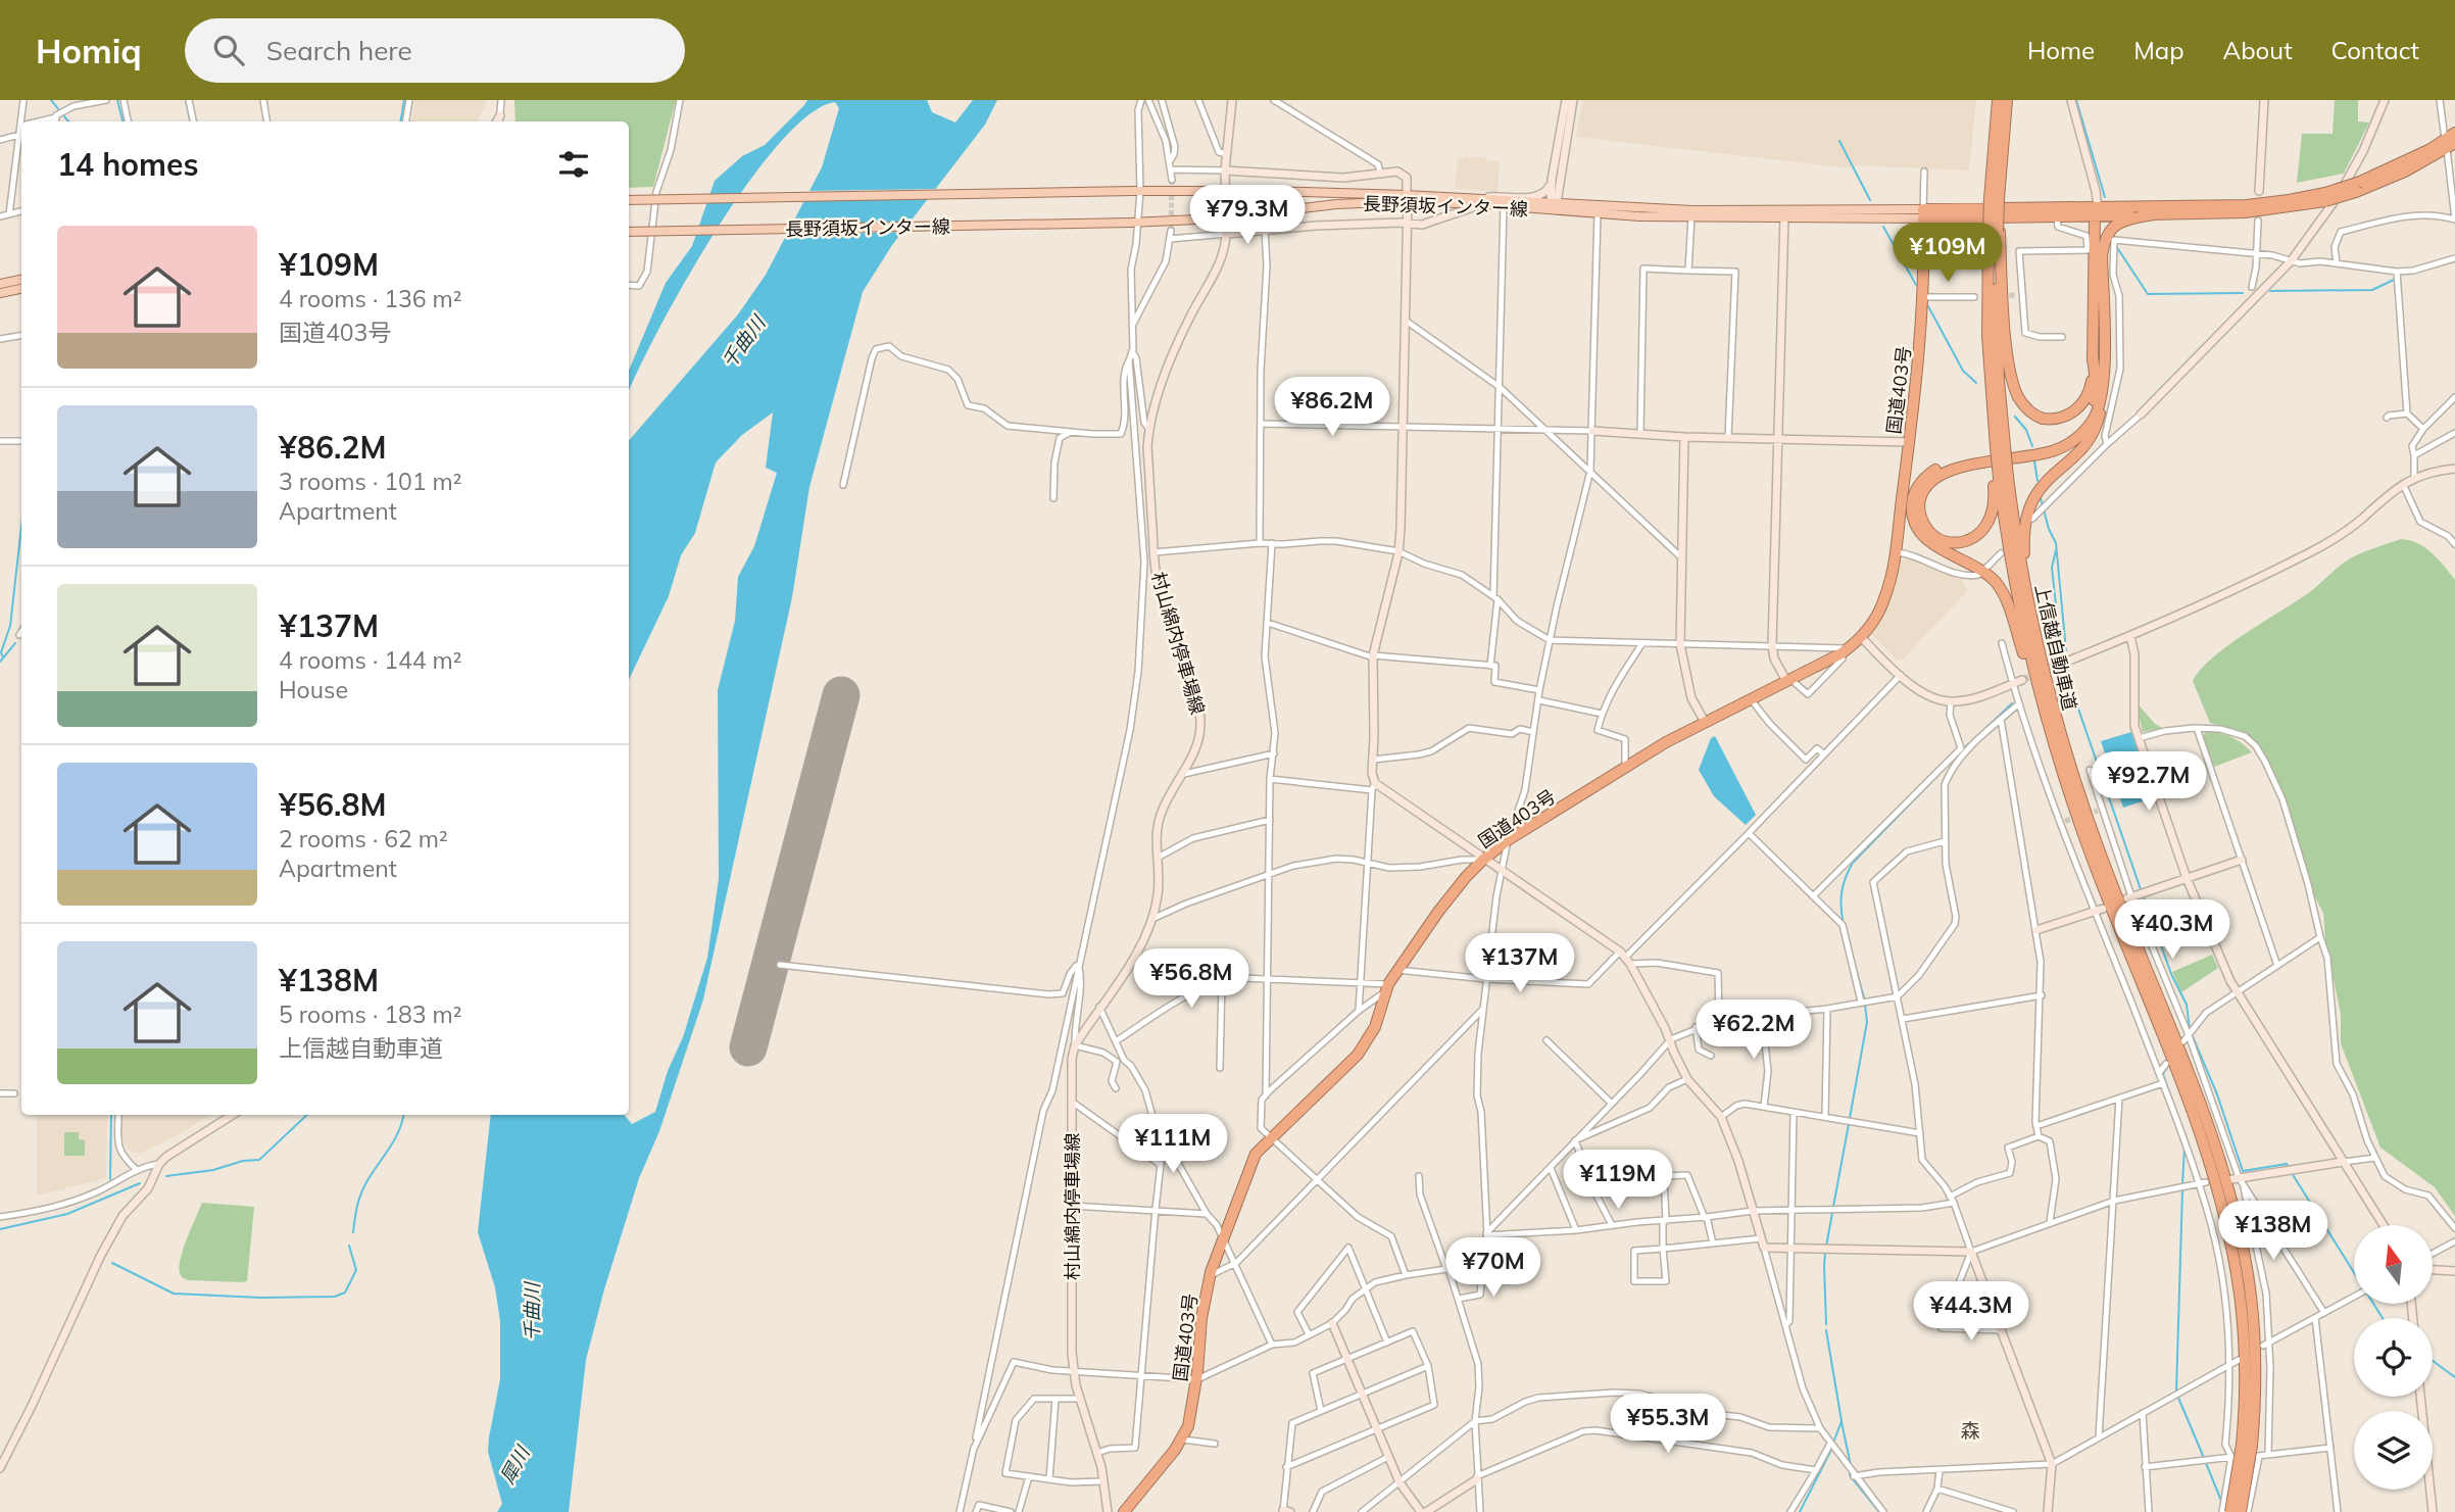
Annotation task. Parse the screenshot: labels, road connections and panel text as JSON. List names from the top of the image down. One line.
{"streets":{"highway":["国道403号","上信越自動車道"],"main road":["長野須坂インター線"],"street":["村山綿内停車場線"]},"crossings":[["長野須坂インター線","国道403号"]],"districts":["森"],"water":["千曲川","犀川"],"north":"top","page":{"header":"Homiq","search":"Search here","nav":["Home","Map","About","Contact"],"heading":"14 homes","price":["¥79.3M","¥109M","¥86.2M","¥92.7M","¥40.3M","¥137M","¥56.8M","¥62.2M","¥111M","¥119M","¥138M","¥70M","¥44.3M","¥55.3M"],"list":[{"name":"¥109M","note":"4 rooms · 136 m² · 国道403号"},{"name":"¥86.2M","note":"3 rooms · 101 m² · Apartment"},{"name":"¥137M","note":"4 rooms · 144 m² · House"},{"name":"¥56.8M","note":"2 rooms · 62 m² · Apartment"},{"name":"¥138M","note":"5 rooms · 183 m² · 上信越自動車道"}]}}
